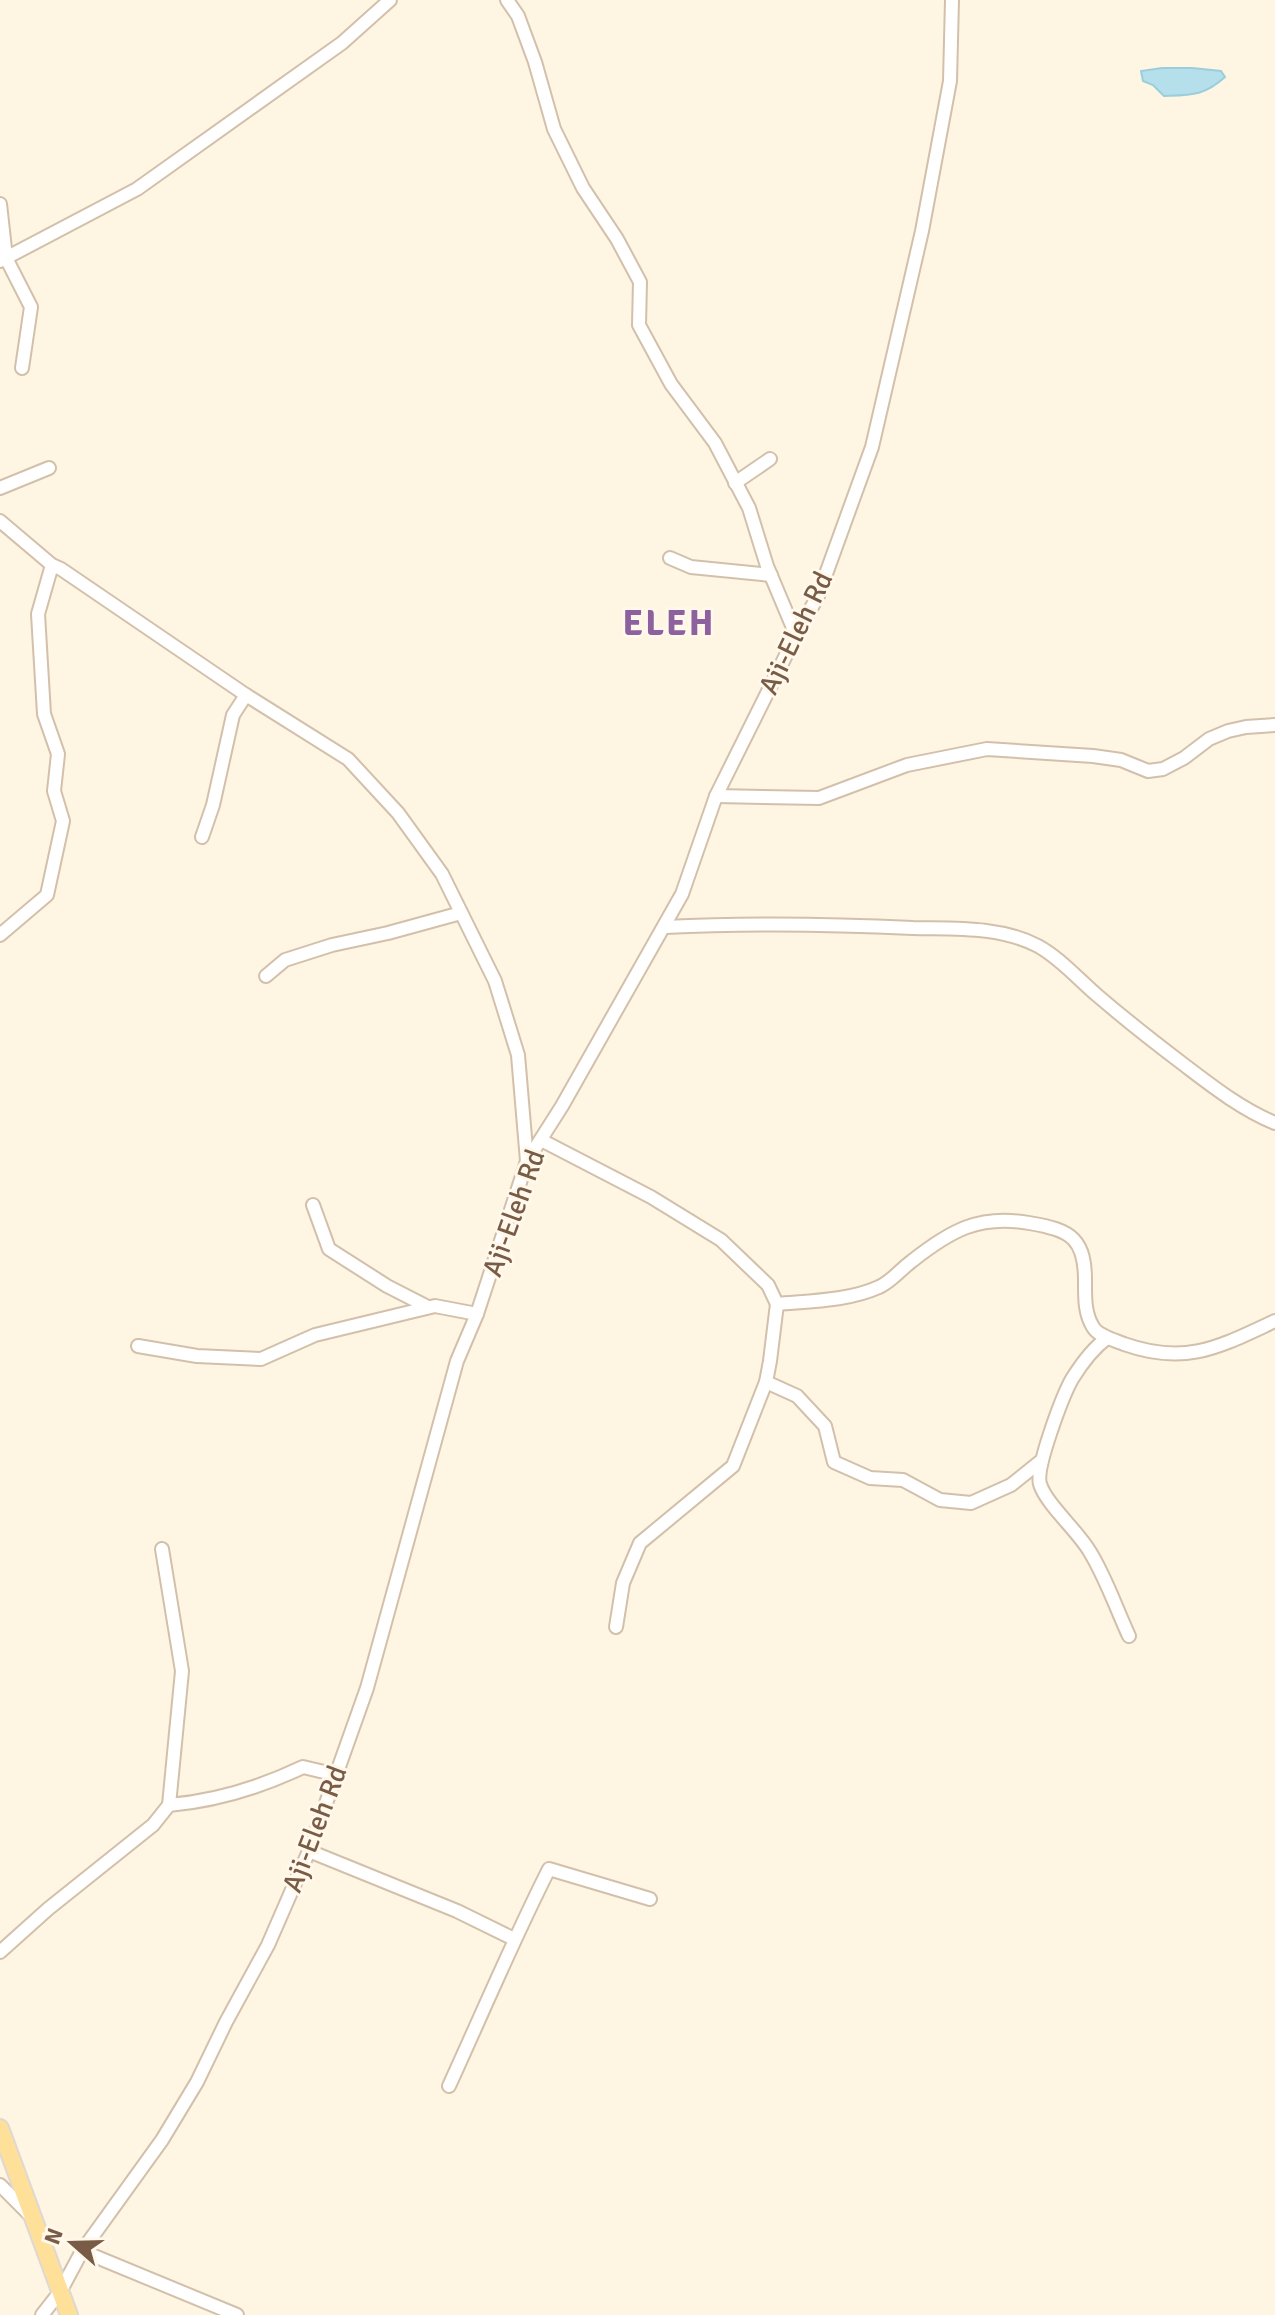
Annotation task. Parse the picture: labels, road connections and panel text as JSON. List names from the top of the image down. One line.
{"streets":{"street":["Aji-Eleh Rd"]},"districts":["ELEH"],"north":"left"}
